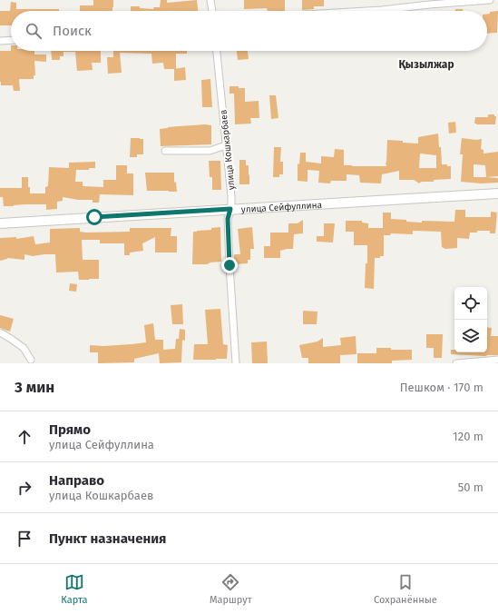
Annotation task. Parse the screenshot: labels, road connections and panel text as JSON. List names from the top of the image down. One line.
{"streets":{"street":["улица Кошкарбаев","улица Сейфуллина"]},"crossings":[["улица Кошкарбаев","улица Сейфуллина"]],"districts":["Қызылжар"],"page":{"search":"Поиск","heading":["3 мин","Пешком · 170 m"],"list":[["Прямо","улица Сейфуллина","120 m"],["Направо","улица Кошкарбаев","50 m"],"Пункт назначения"],"nav":["Карта","Маршрут","Сохранённые"]}}
